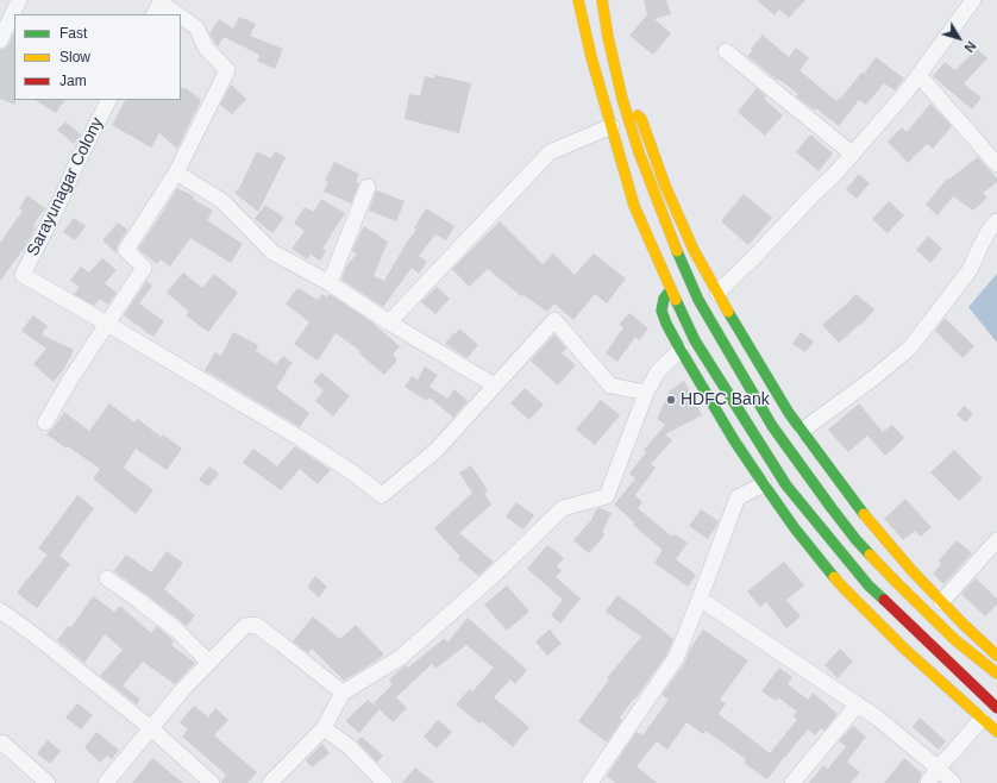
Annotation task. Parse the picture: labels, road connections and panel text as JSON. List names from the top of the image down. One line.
{"streets":{"street":["Sarayunagar Colony"]},"places":["HDFC Bank"],"legend":["Fast","Slow","Jam"],"north":"bottom right"}
